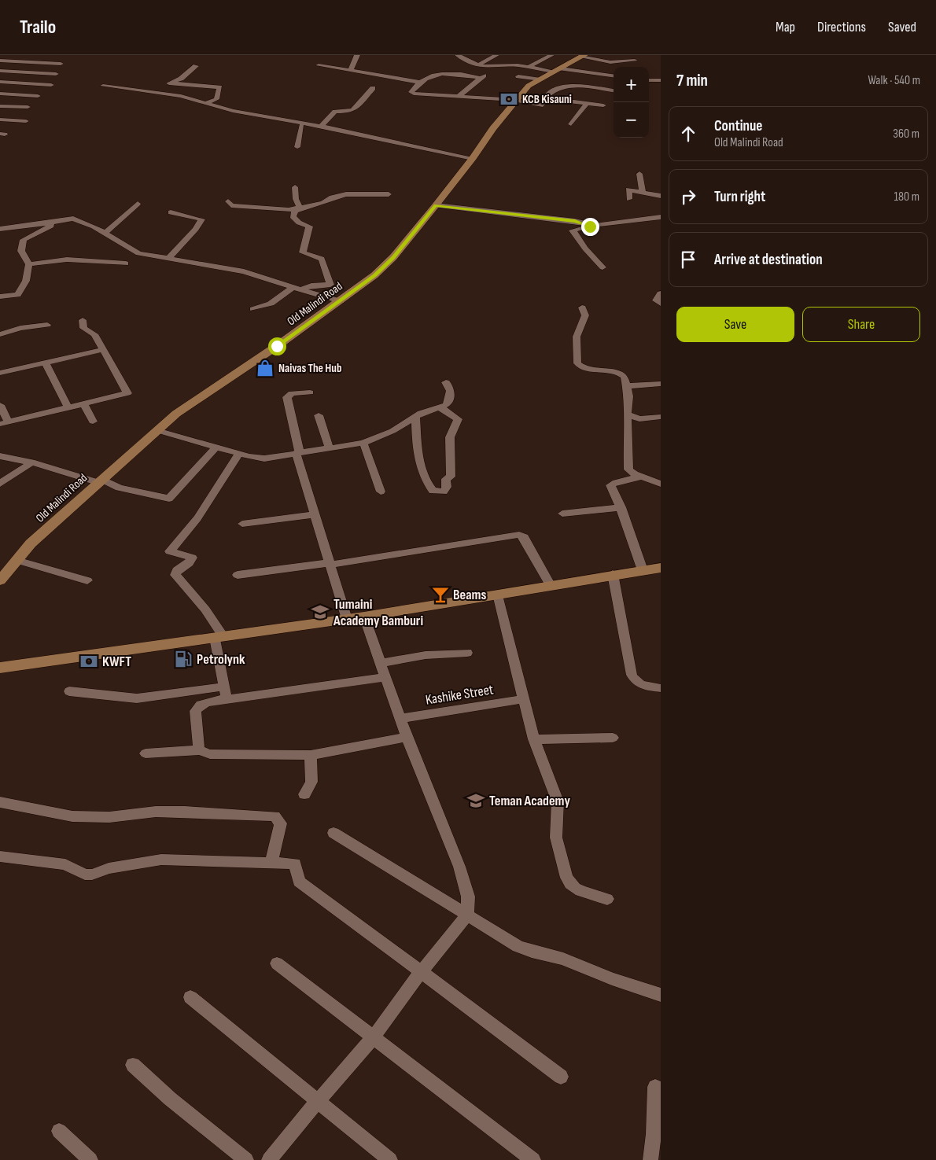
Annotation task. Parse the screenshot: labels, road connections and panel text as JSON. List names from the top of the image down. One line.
{"streets":{"main road":["Old Malindi Road"],"street":["Kashike Street"]},"places":{"bank":["KCB Kisauni","KWFT"],"shop":["Naivas The Hub"],"bar":["Beams"],"school or university":["Tumaini Academy Bamburi","Teman Academy"],"fuel station":["Petrolynk"]},"page":{"header":"Trailo","nav":["Map","Directions","Saved"],"heading":["7 min","Walk · 540 m"],"map_buttons":["+","−"],"list":[["Continue","Old Malindi Road","360 m"],["Turn right","180 m"],"Arrive at destination"],"buttons":["Save","Share"]}}
